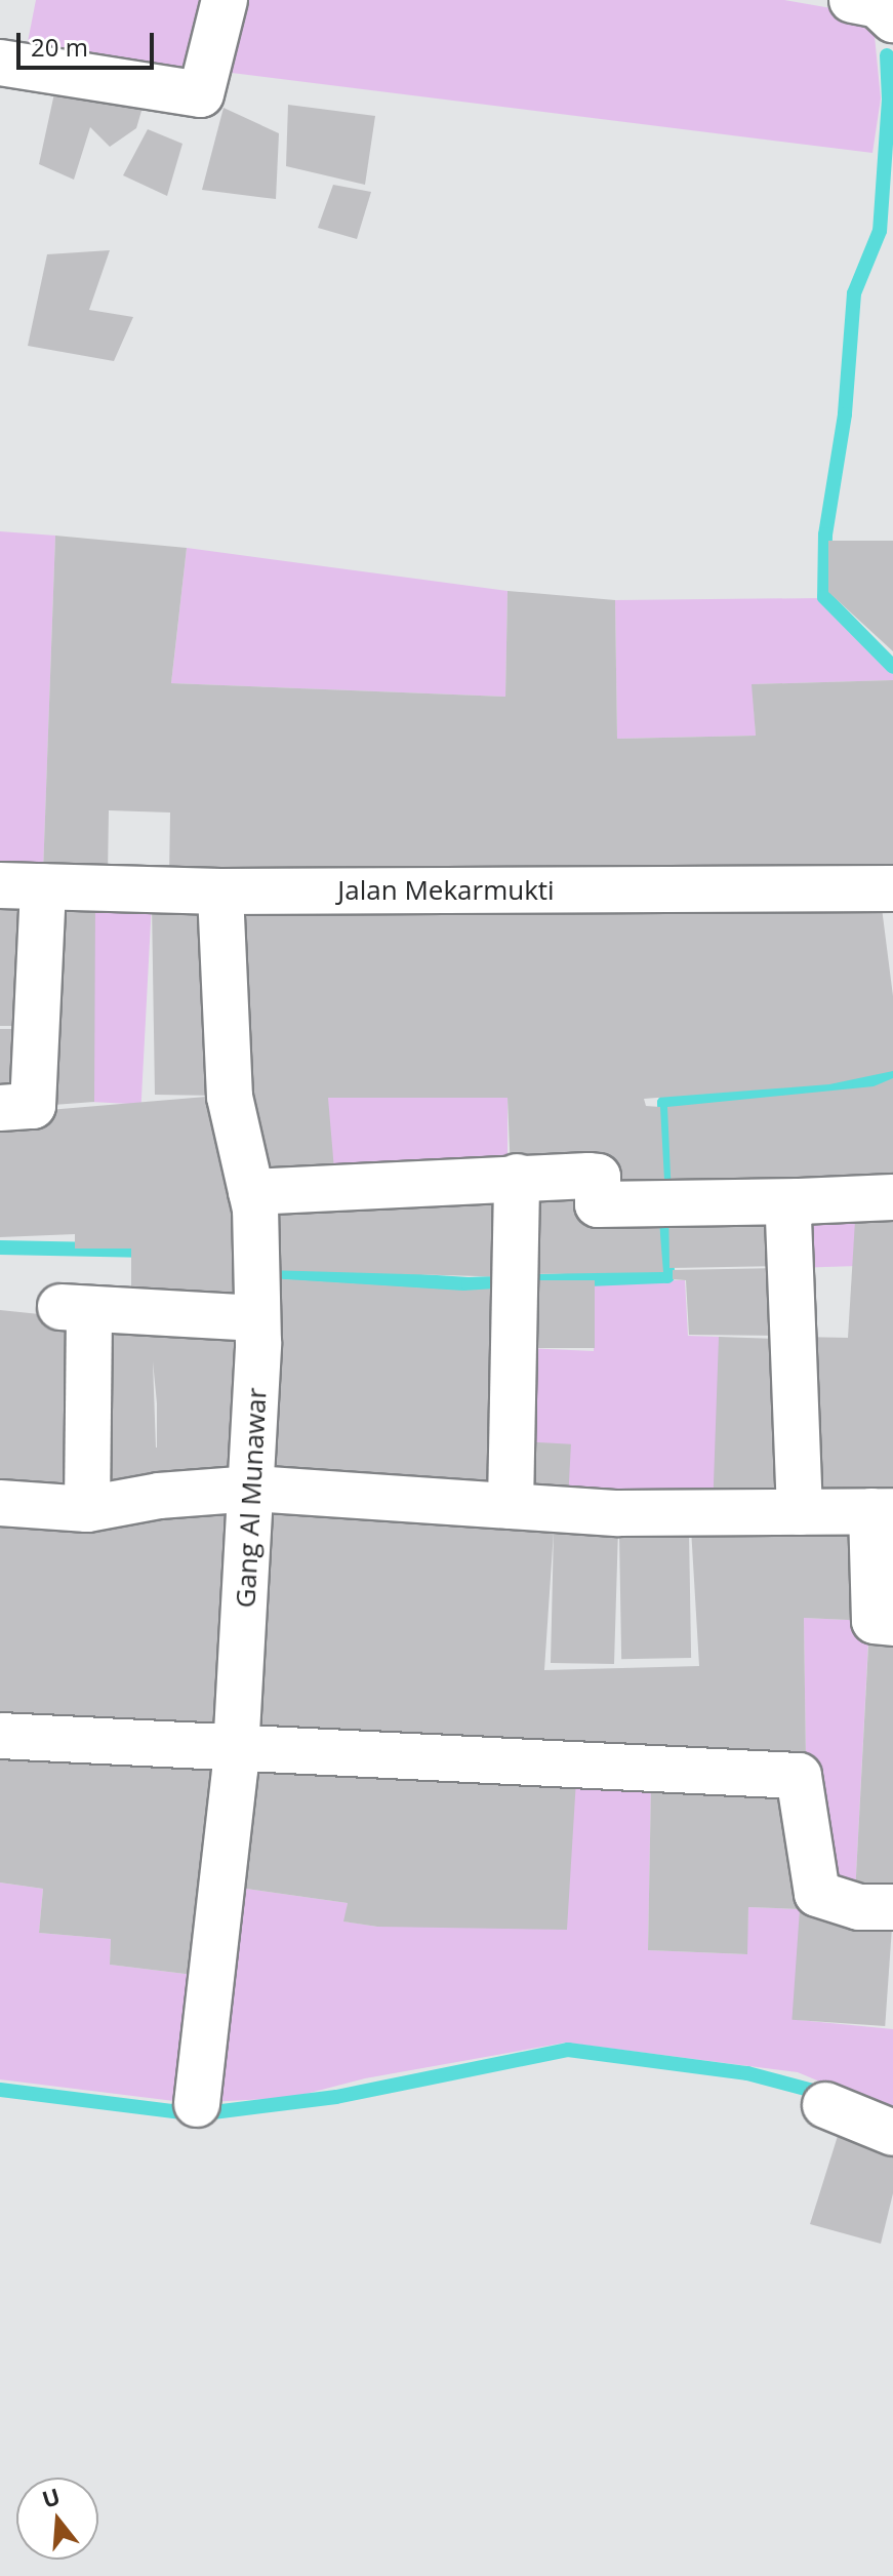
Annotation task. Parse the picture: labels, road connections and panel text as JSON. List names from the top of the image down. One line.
{"streets":{"street":["Jalan Mekarmukti","Gang Al Munawar"]},"crossings":[["Jalan Mekarmukti","Gang Al Munawar"]],"scale_bar":"20 m","north":"top"}
